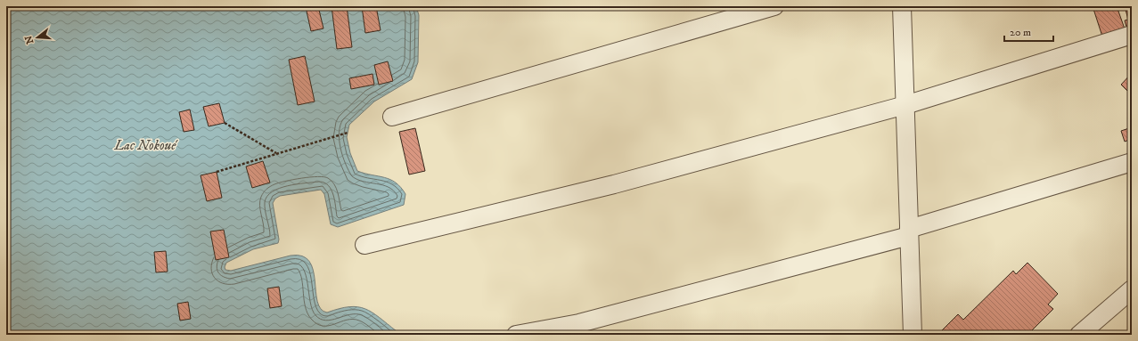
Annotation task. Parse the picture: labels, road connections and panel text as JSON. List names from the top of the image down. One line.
{"water":["Lac Nokoué"],"scale_bar":"20 m","north":"left"}
